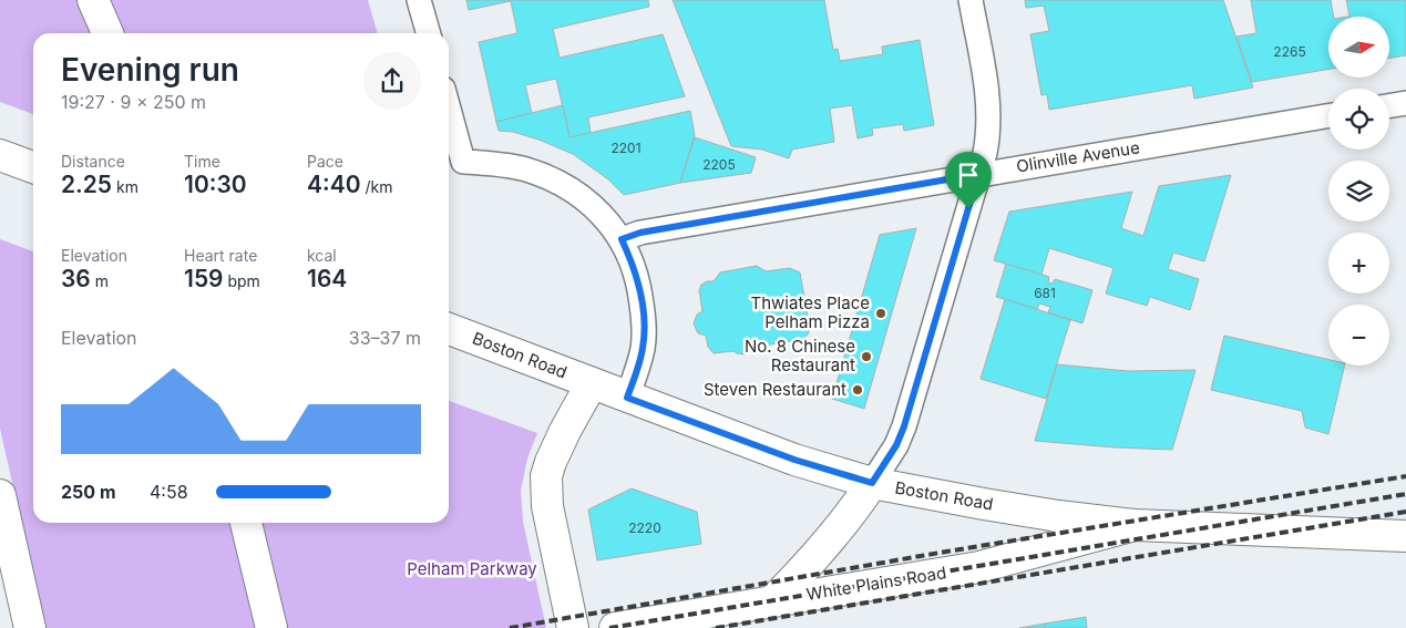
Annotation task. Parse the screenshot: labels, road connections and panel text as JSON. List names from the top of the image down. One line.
{"streets":{"main road":["Boston Road","White Plains Road"],"street":["Olinville Avenue"]},"crossings":[["Boston Road","White Plains Road"]],"parks":["Pelham Parkway"],"places":["Thwiates Place Pelham Pizza","No. 8 Chinese Restaurant","Steven Restaurant"],"house_numbers":["2265","2201","2205","681","2220"],"north":"right","page":{"map_buttons":["+","−"],"heading":["Evening run","19:27 · 9 × 250 m"],"stats":[["Distance","2.25 km"],["Time","10:30"],["Pace","4:40 /km"],["Elevation","36 m"],["Heart rate","159 bpm"],["kcal","164"]],"chart":["Elevation","33–37 m"],"list":[{"name":"250 m","note":"4:58"}]}}
